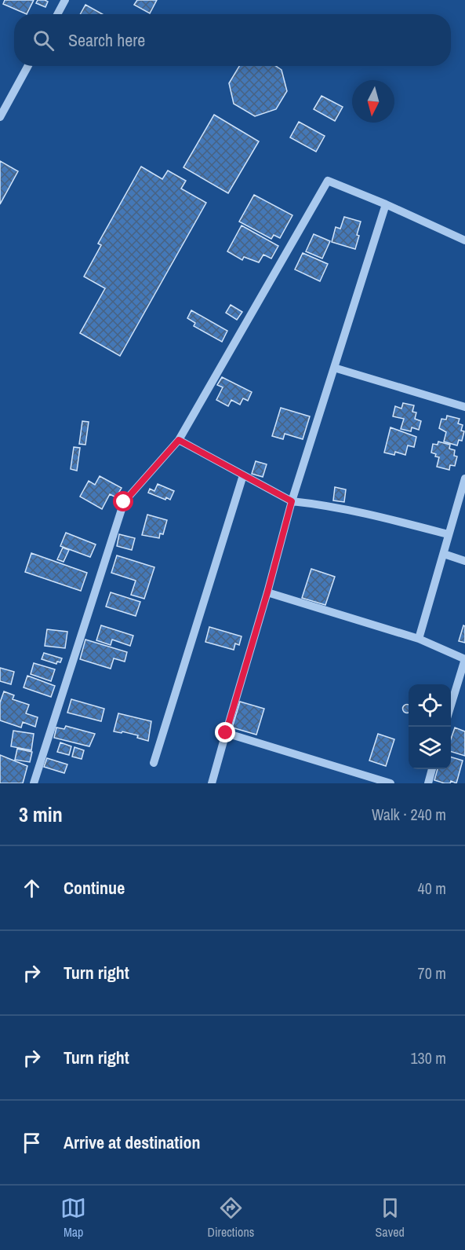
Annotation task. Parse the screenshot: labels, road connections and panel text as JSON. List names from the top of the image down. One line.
{"north":"bottom","page":{"search":"Search here","heading":["3 min","Walk · 240 m"],"list":[["Continue","40 m"],["Turn right","70 m"],["Turn right","130 m"],"Arrive at destination"],"nav":["Map","Directions","Saved"]}}
